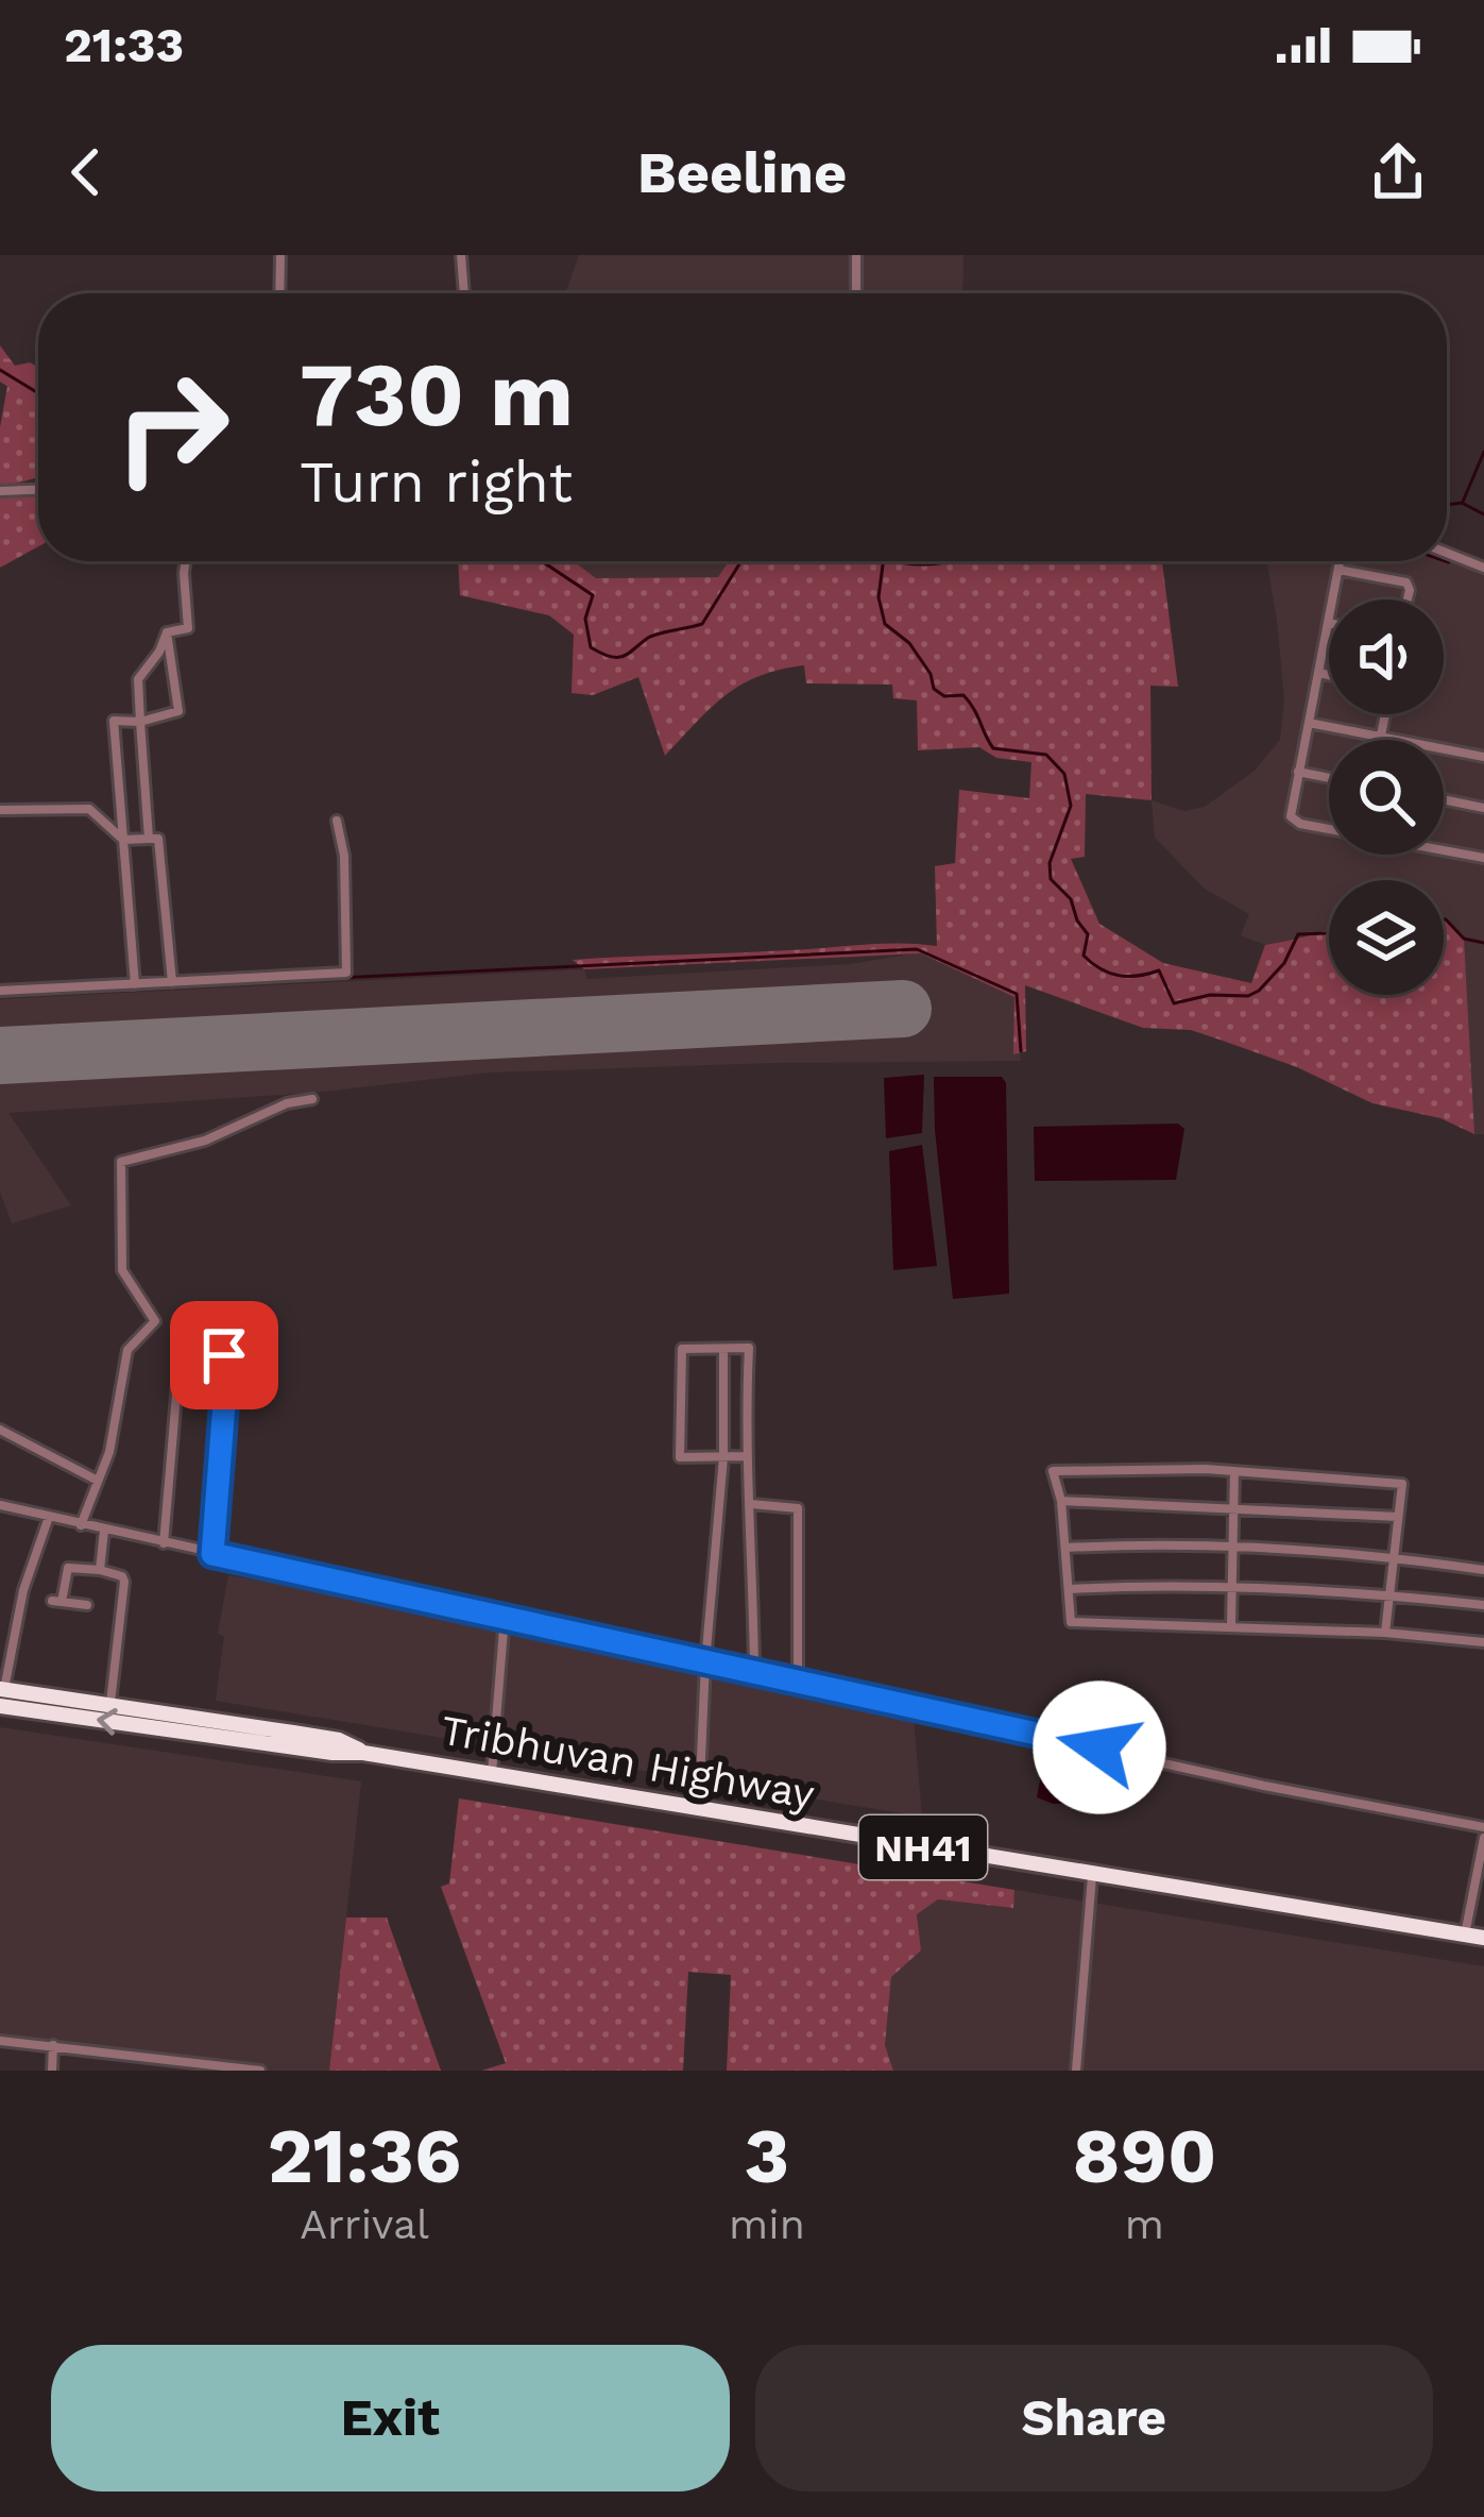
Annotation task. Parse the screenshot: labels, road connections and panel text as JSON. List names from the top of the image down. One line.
{"streets":{"highway":["Tribhuvan Highway","NH41"]},"crossings":[["Tribhuvan Highway","NH41"]],"page":{"status":"21:33","header":"Beeline","turn":["730 m","Turn right"],"eta":["21:36","Arrival","3","min","890","m"],"buttons":["Exit","Share"]}}
